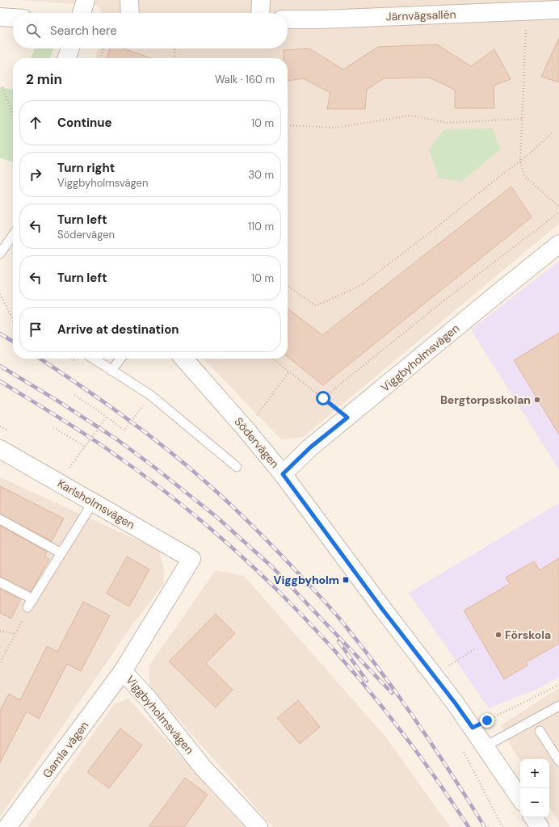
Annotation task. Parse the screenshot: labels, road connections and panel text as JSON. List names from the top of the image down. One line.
{"streets":{"street":["Järnvägsallén","Viggbyholmsvägen","Södervägen","Karlsholmsvägen","Gamla vägen"]},"crossings":[["Viggbyholmsvägen","Södervägen"],["Viggbyholmsvägen","Karlsholmsvägen"],["Viggbyholmsvägen","Gamla vägen"]],"places":{"other":["Bergtorpsskolan","Förskola"],"transit":["Viggbyholm"]},"page":{"search":"Search here","heading":["2 min","Walk · 160 m"],"list":[["Continue","10 m"],["Turn right","Viggbyholmsvägen","30 m"],["Turn left","Södervägen","110 m"],["Turn left","10 m"],"Arrive at destination"],"map_buttons":["+","−"]}}
